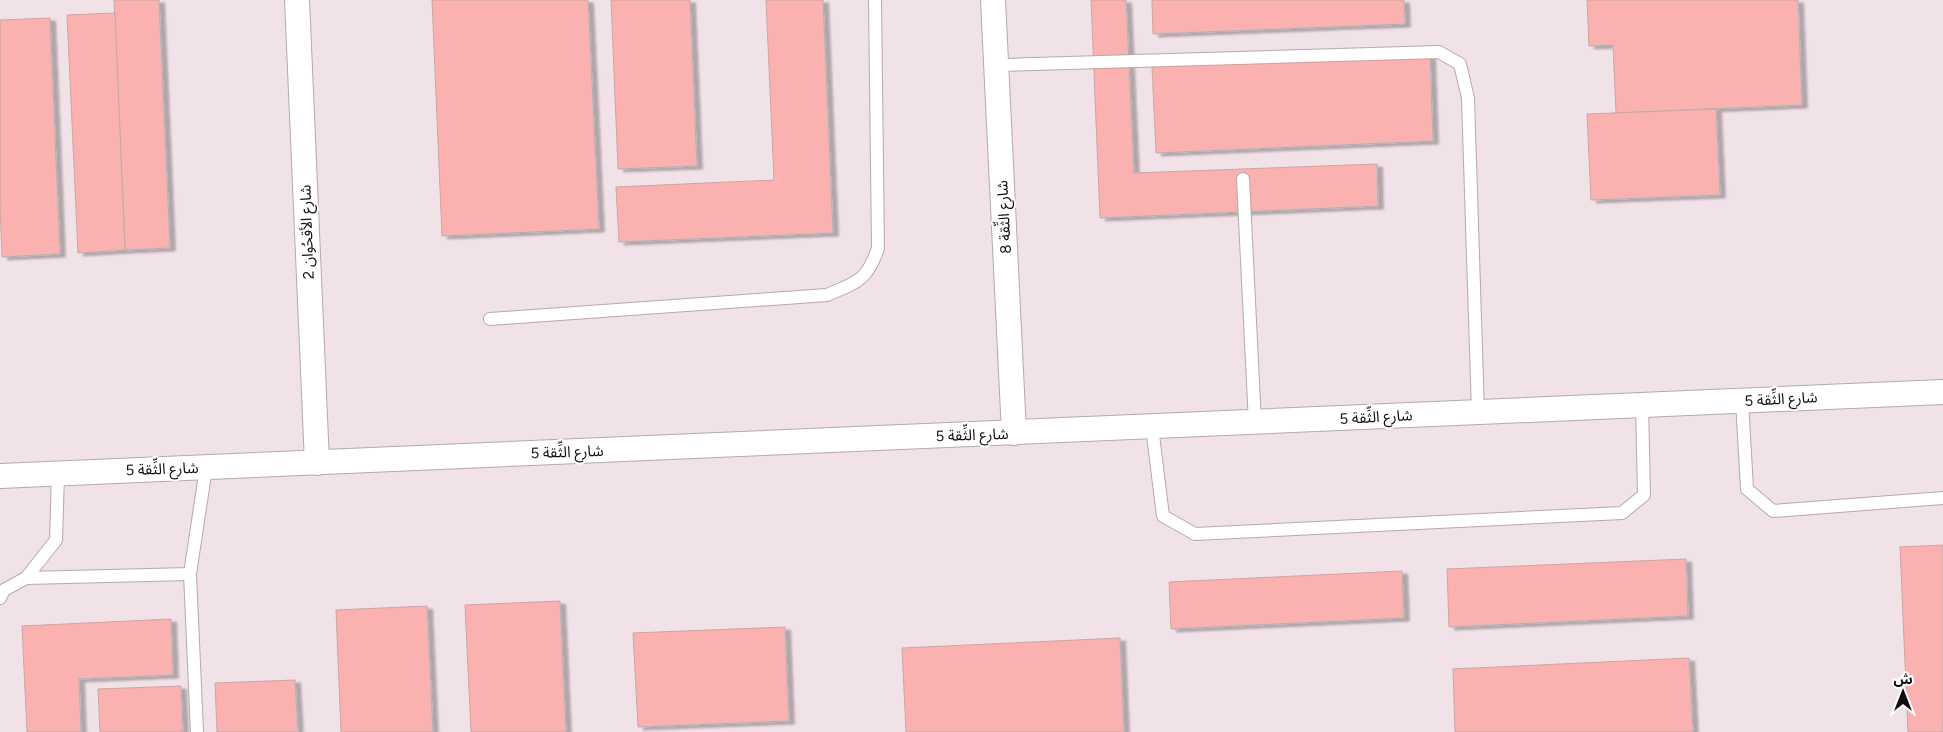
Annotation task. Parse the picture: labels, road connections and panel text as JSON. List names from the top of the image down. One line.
{"streets":{"street":["شارع الثِّقة 8","شارع الأقحُوان 2","شارع الثِّقة 5"]},"crossings":[["شارع الثِّقة 8","شارع الثِّقة 5"],["شارع الأقحُوان 2","شارع الثِّقة 5"]],"north":"top"}
